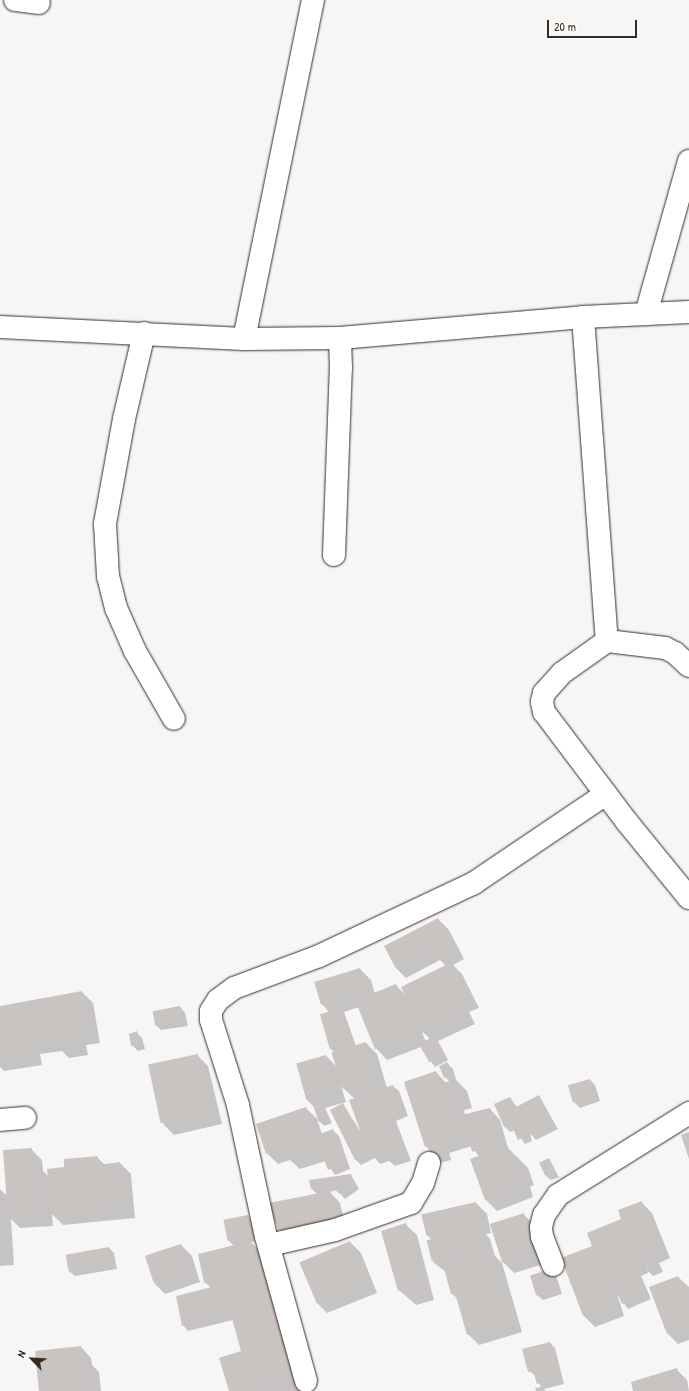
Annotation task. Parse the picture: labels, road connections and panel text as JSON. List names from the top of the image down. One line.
{"scale_bar":"20 m","north":"top left"}
